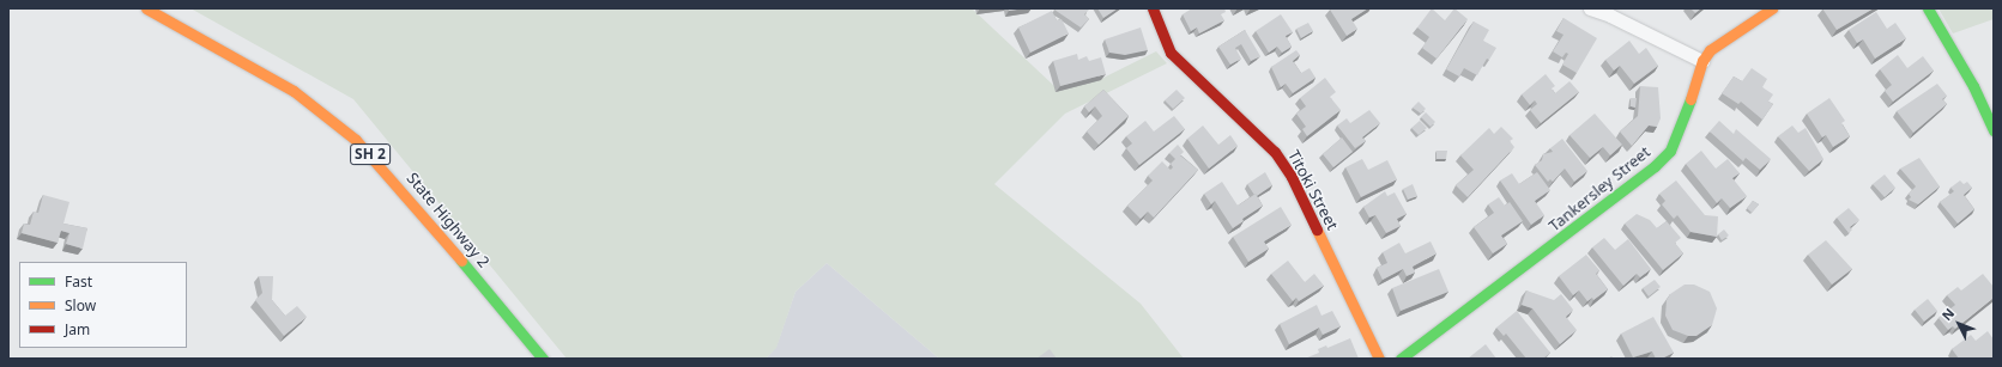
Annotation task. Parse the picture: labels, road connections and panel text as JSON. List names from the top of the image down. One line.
{"streets":{"main road":["SH 2","Tankersley Street","Titoki Street","State Highway 2"]},"legend":["Fast","Slow","Jam"],"north":"top left"}
